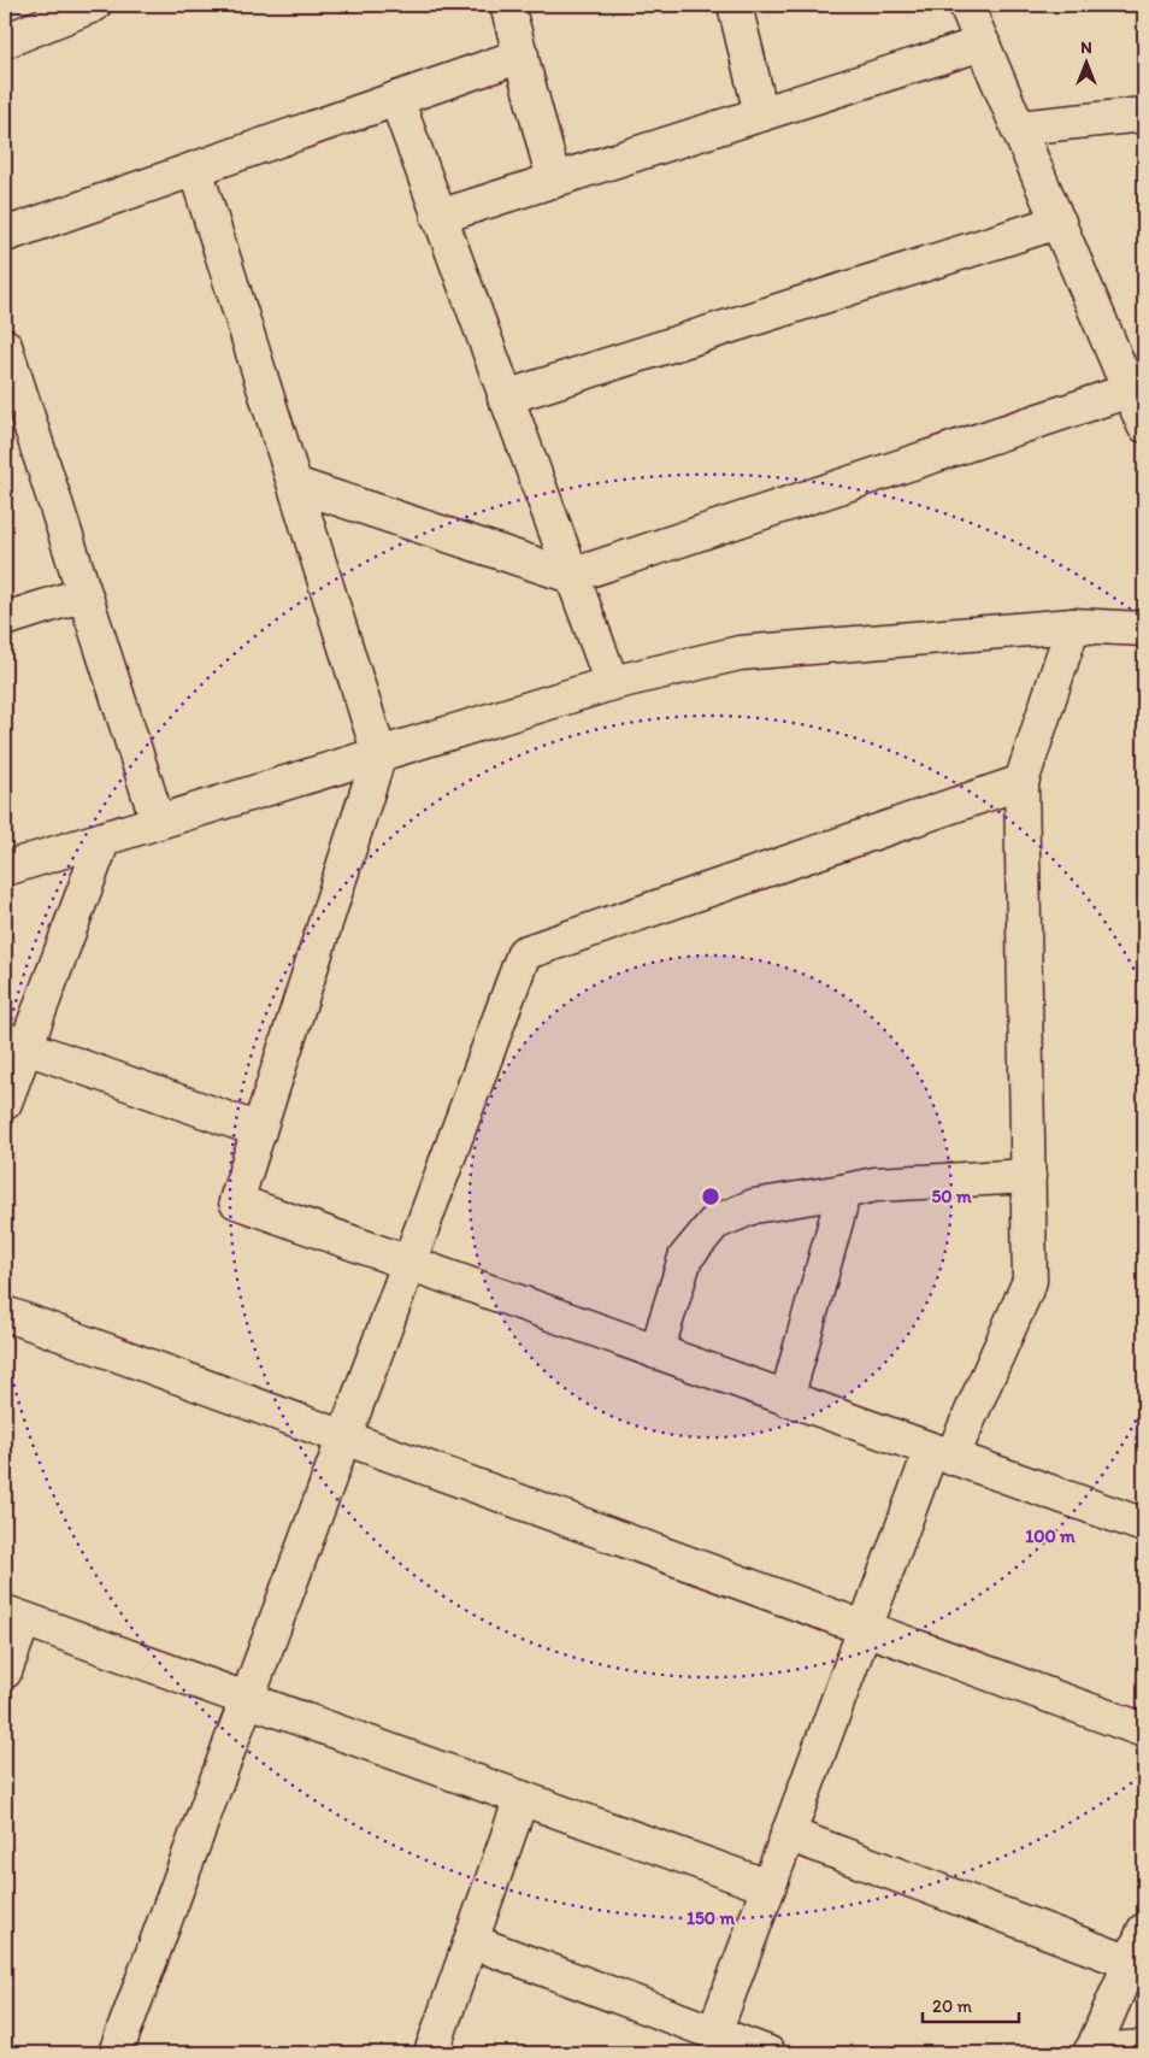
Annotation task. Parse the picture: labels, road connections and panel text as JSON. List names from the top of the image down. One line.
{"scale_bar":"20 m","north":"top","rings":["50 m","100 m","150 m"]}
